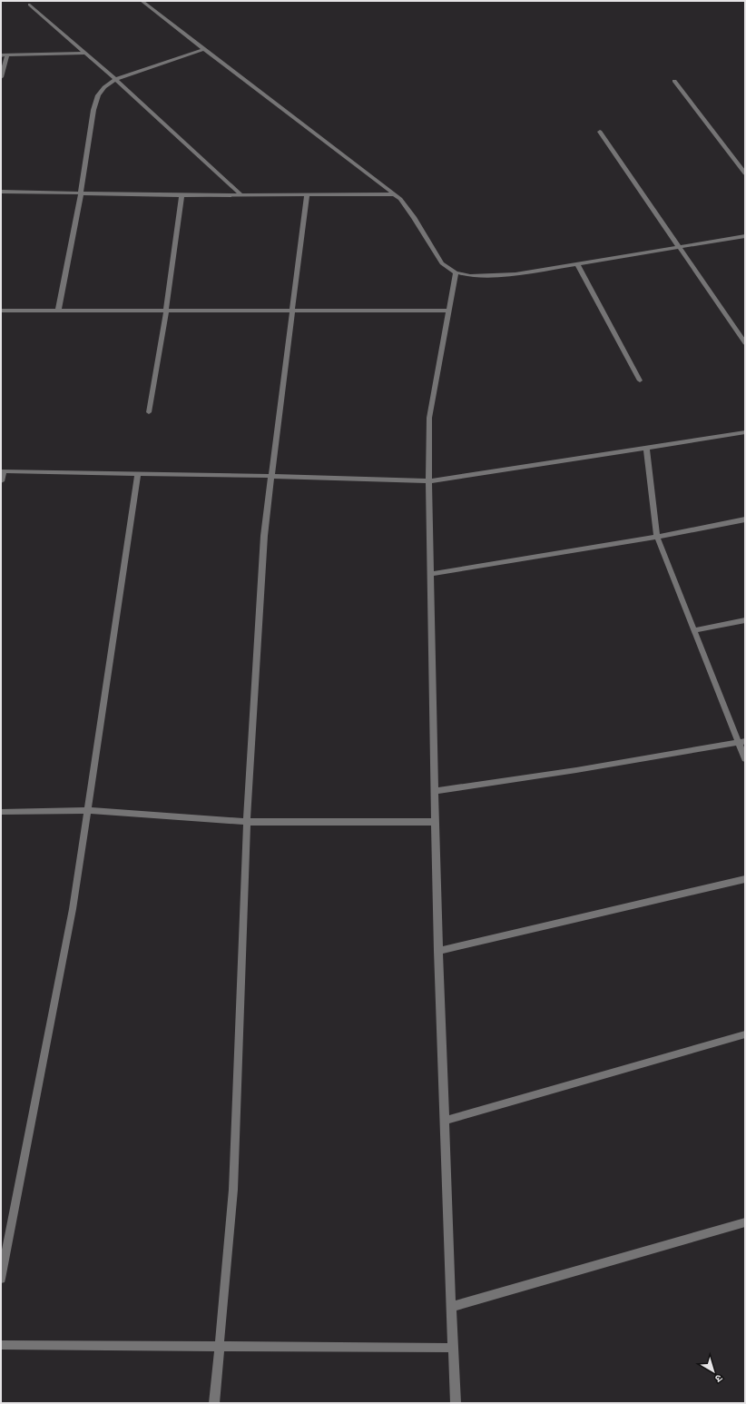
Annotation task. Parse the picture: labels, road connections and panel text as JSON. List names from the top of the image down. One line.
{"north":"bottom right"}
